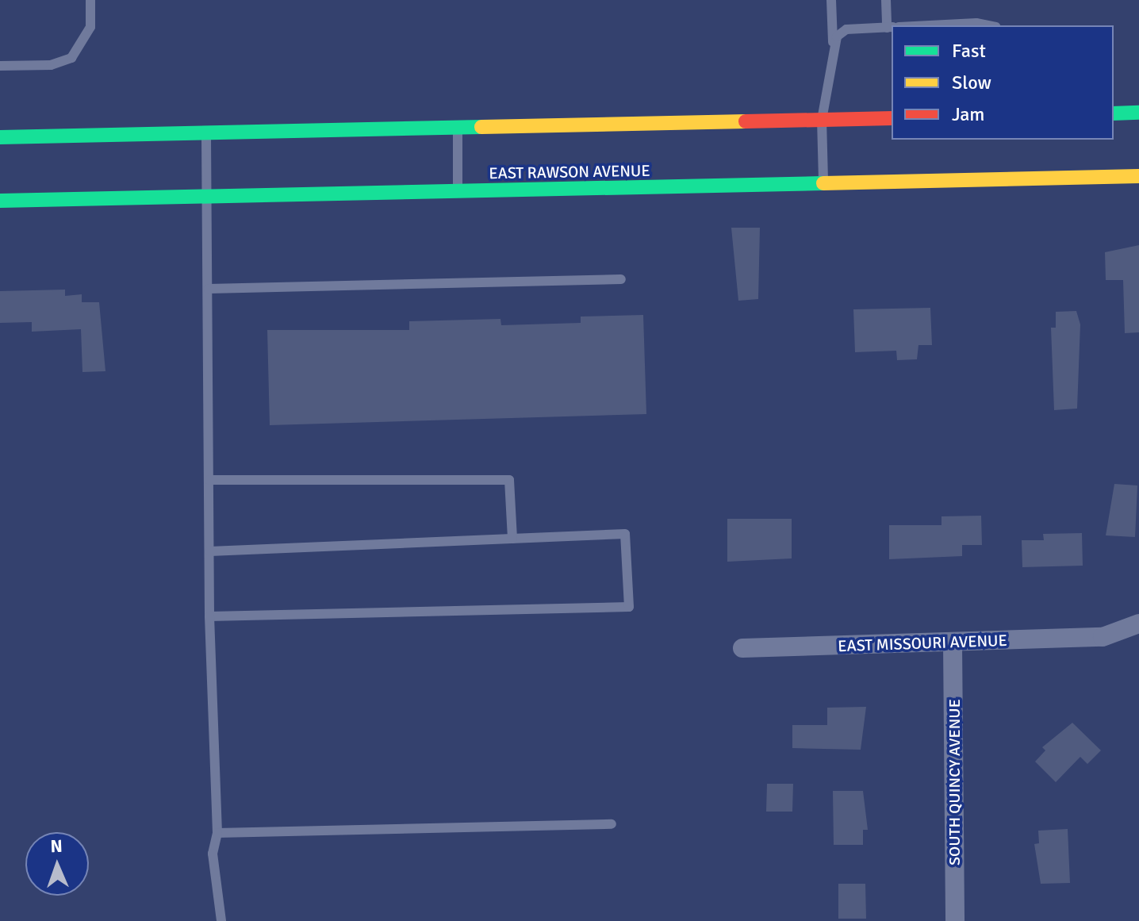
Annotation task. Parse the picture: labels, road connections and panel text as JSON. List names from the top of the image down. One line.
{"streets":{"main road":["EAST RAWSON AVENUE"],"street":["EAST MISSOURI AVENUE","SOUTH QUINCY AVENUE"]},"crossings":[["EAST MISSOURI AVENUE","SOUTH QUINCY AVENUE"]],"legend":["Fast","Slow","Jam"],"north":"top"}
